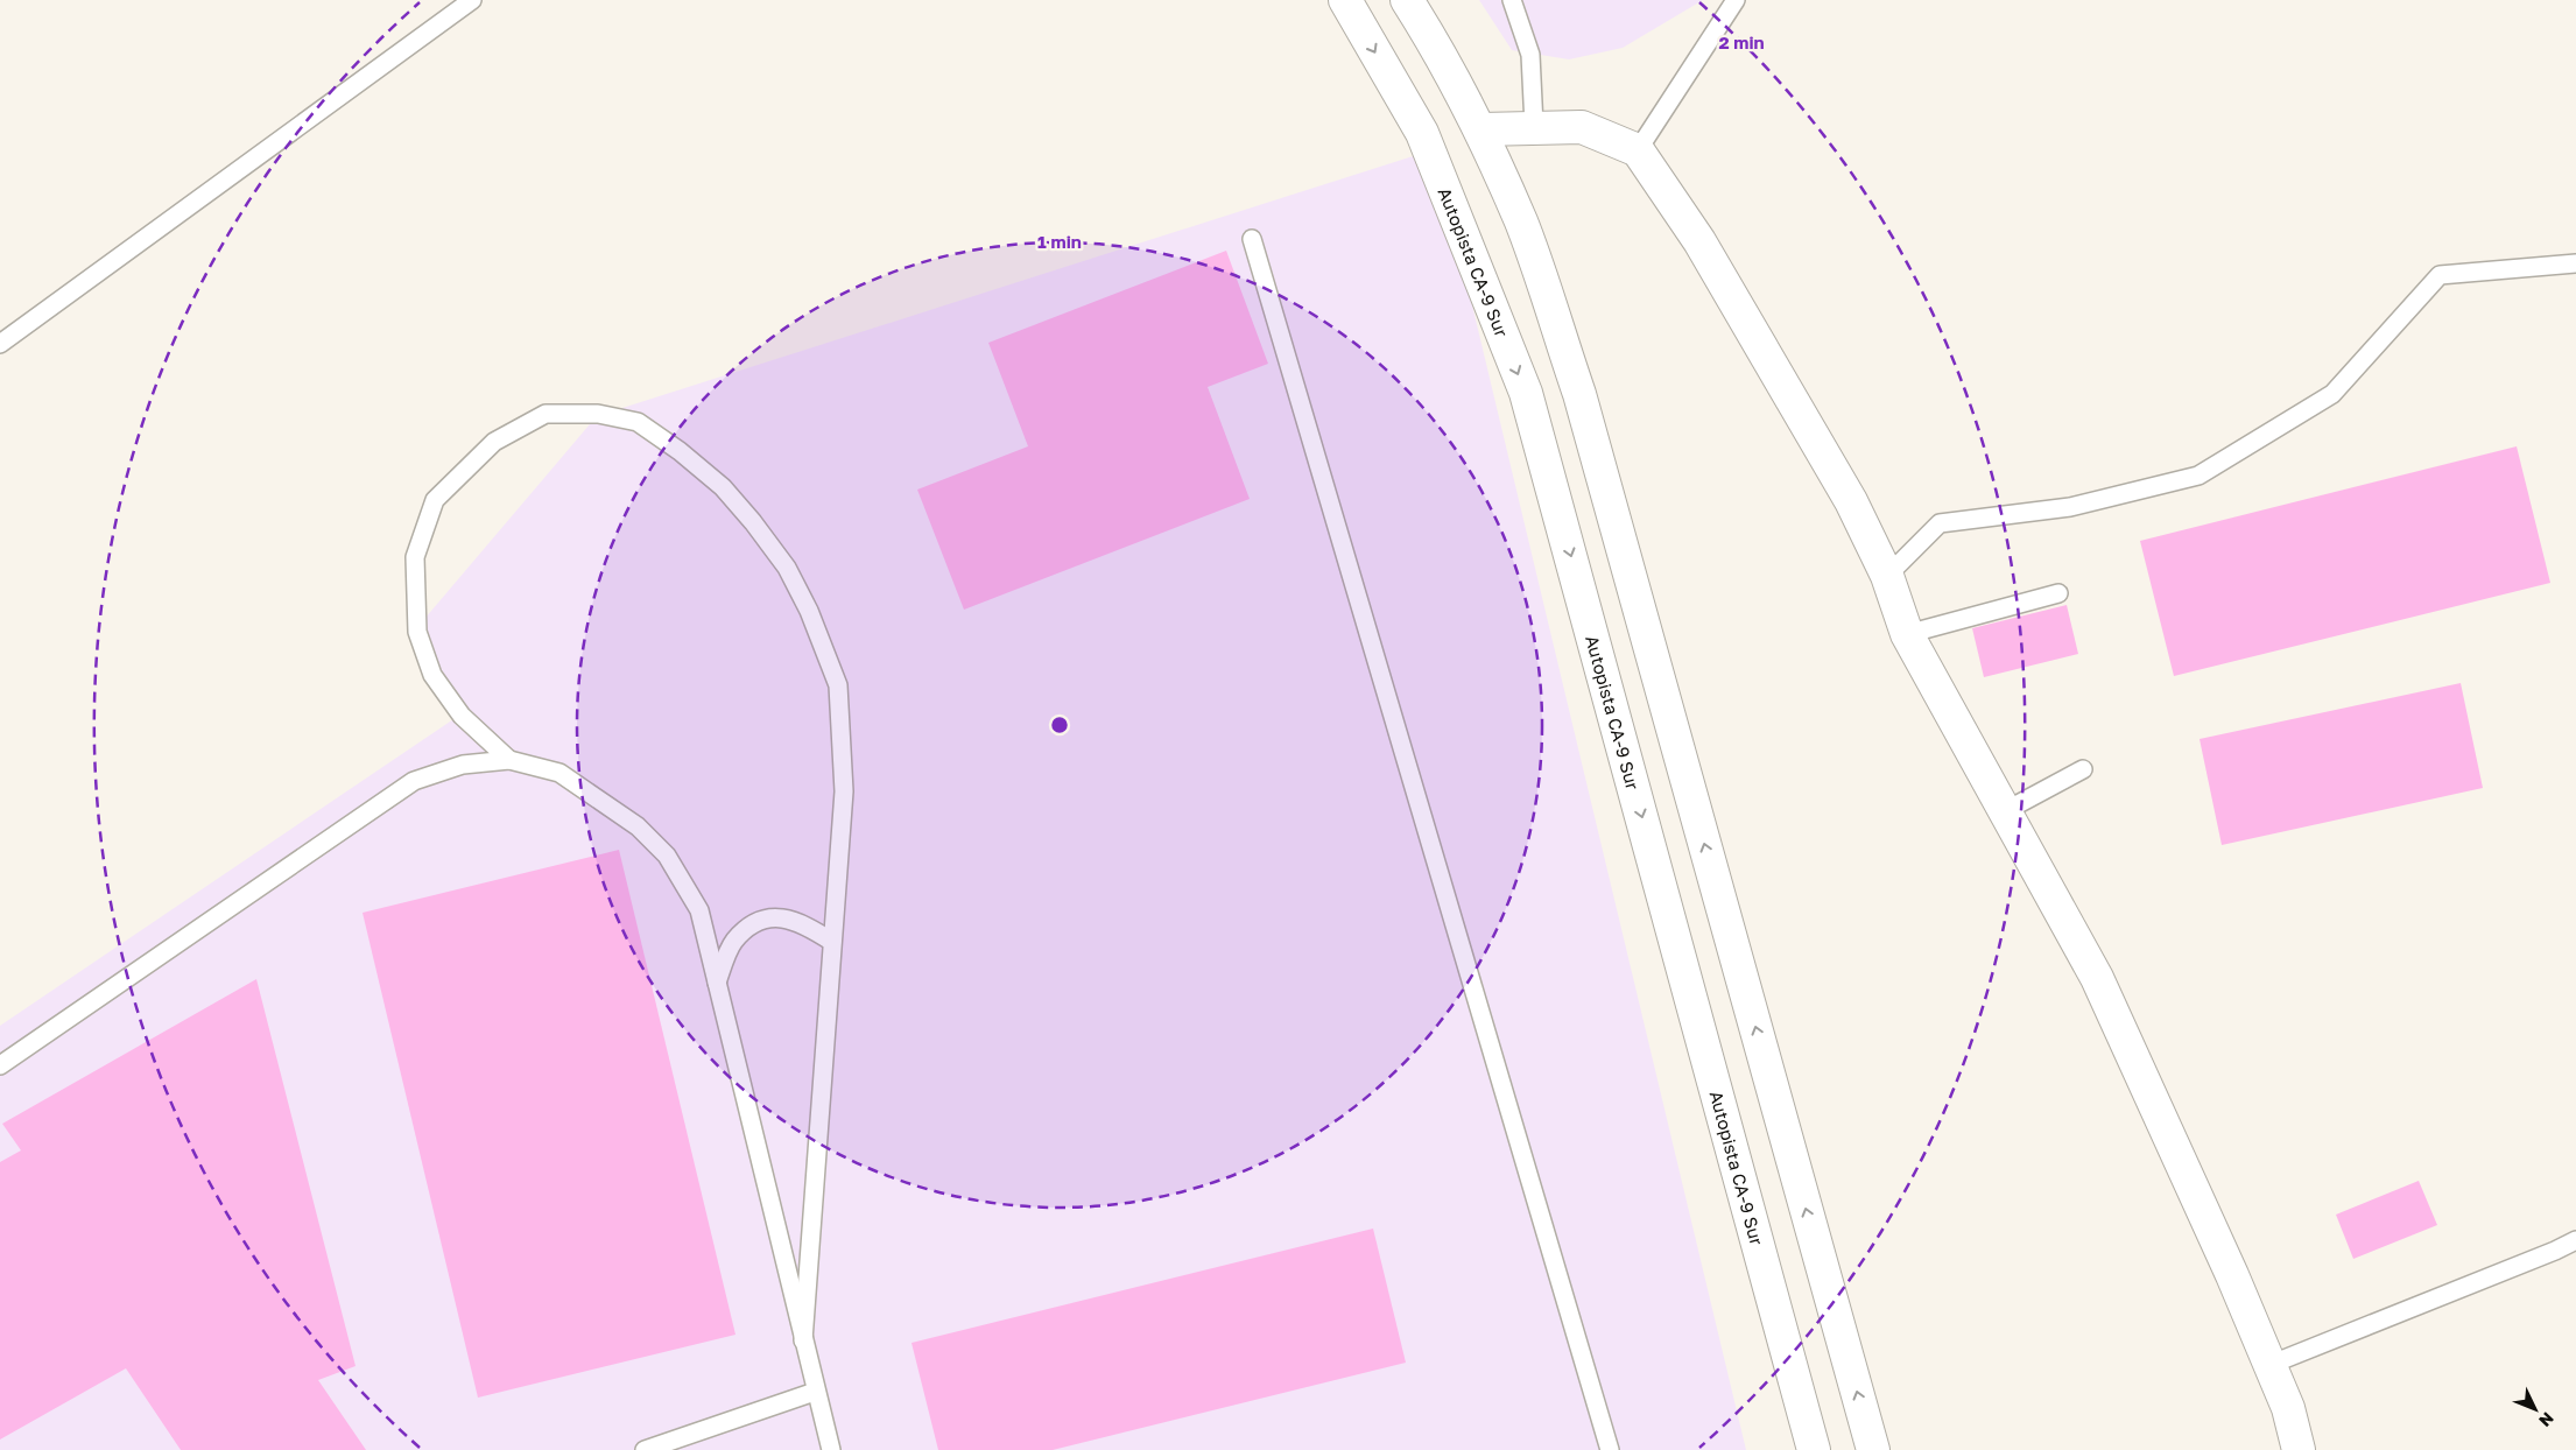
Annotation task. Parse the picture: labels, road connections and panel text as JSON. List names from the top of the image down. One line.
{"streets":{"main road":["Autopista CA-9 Sur"]},"north":"bottom right","rings":["2 min","1 min"]}
